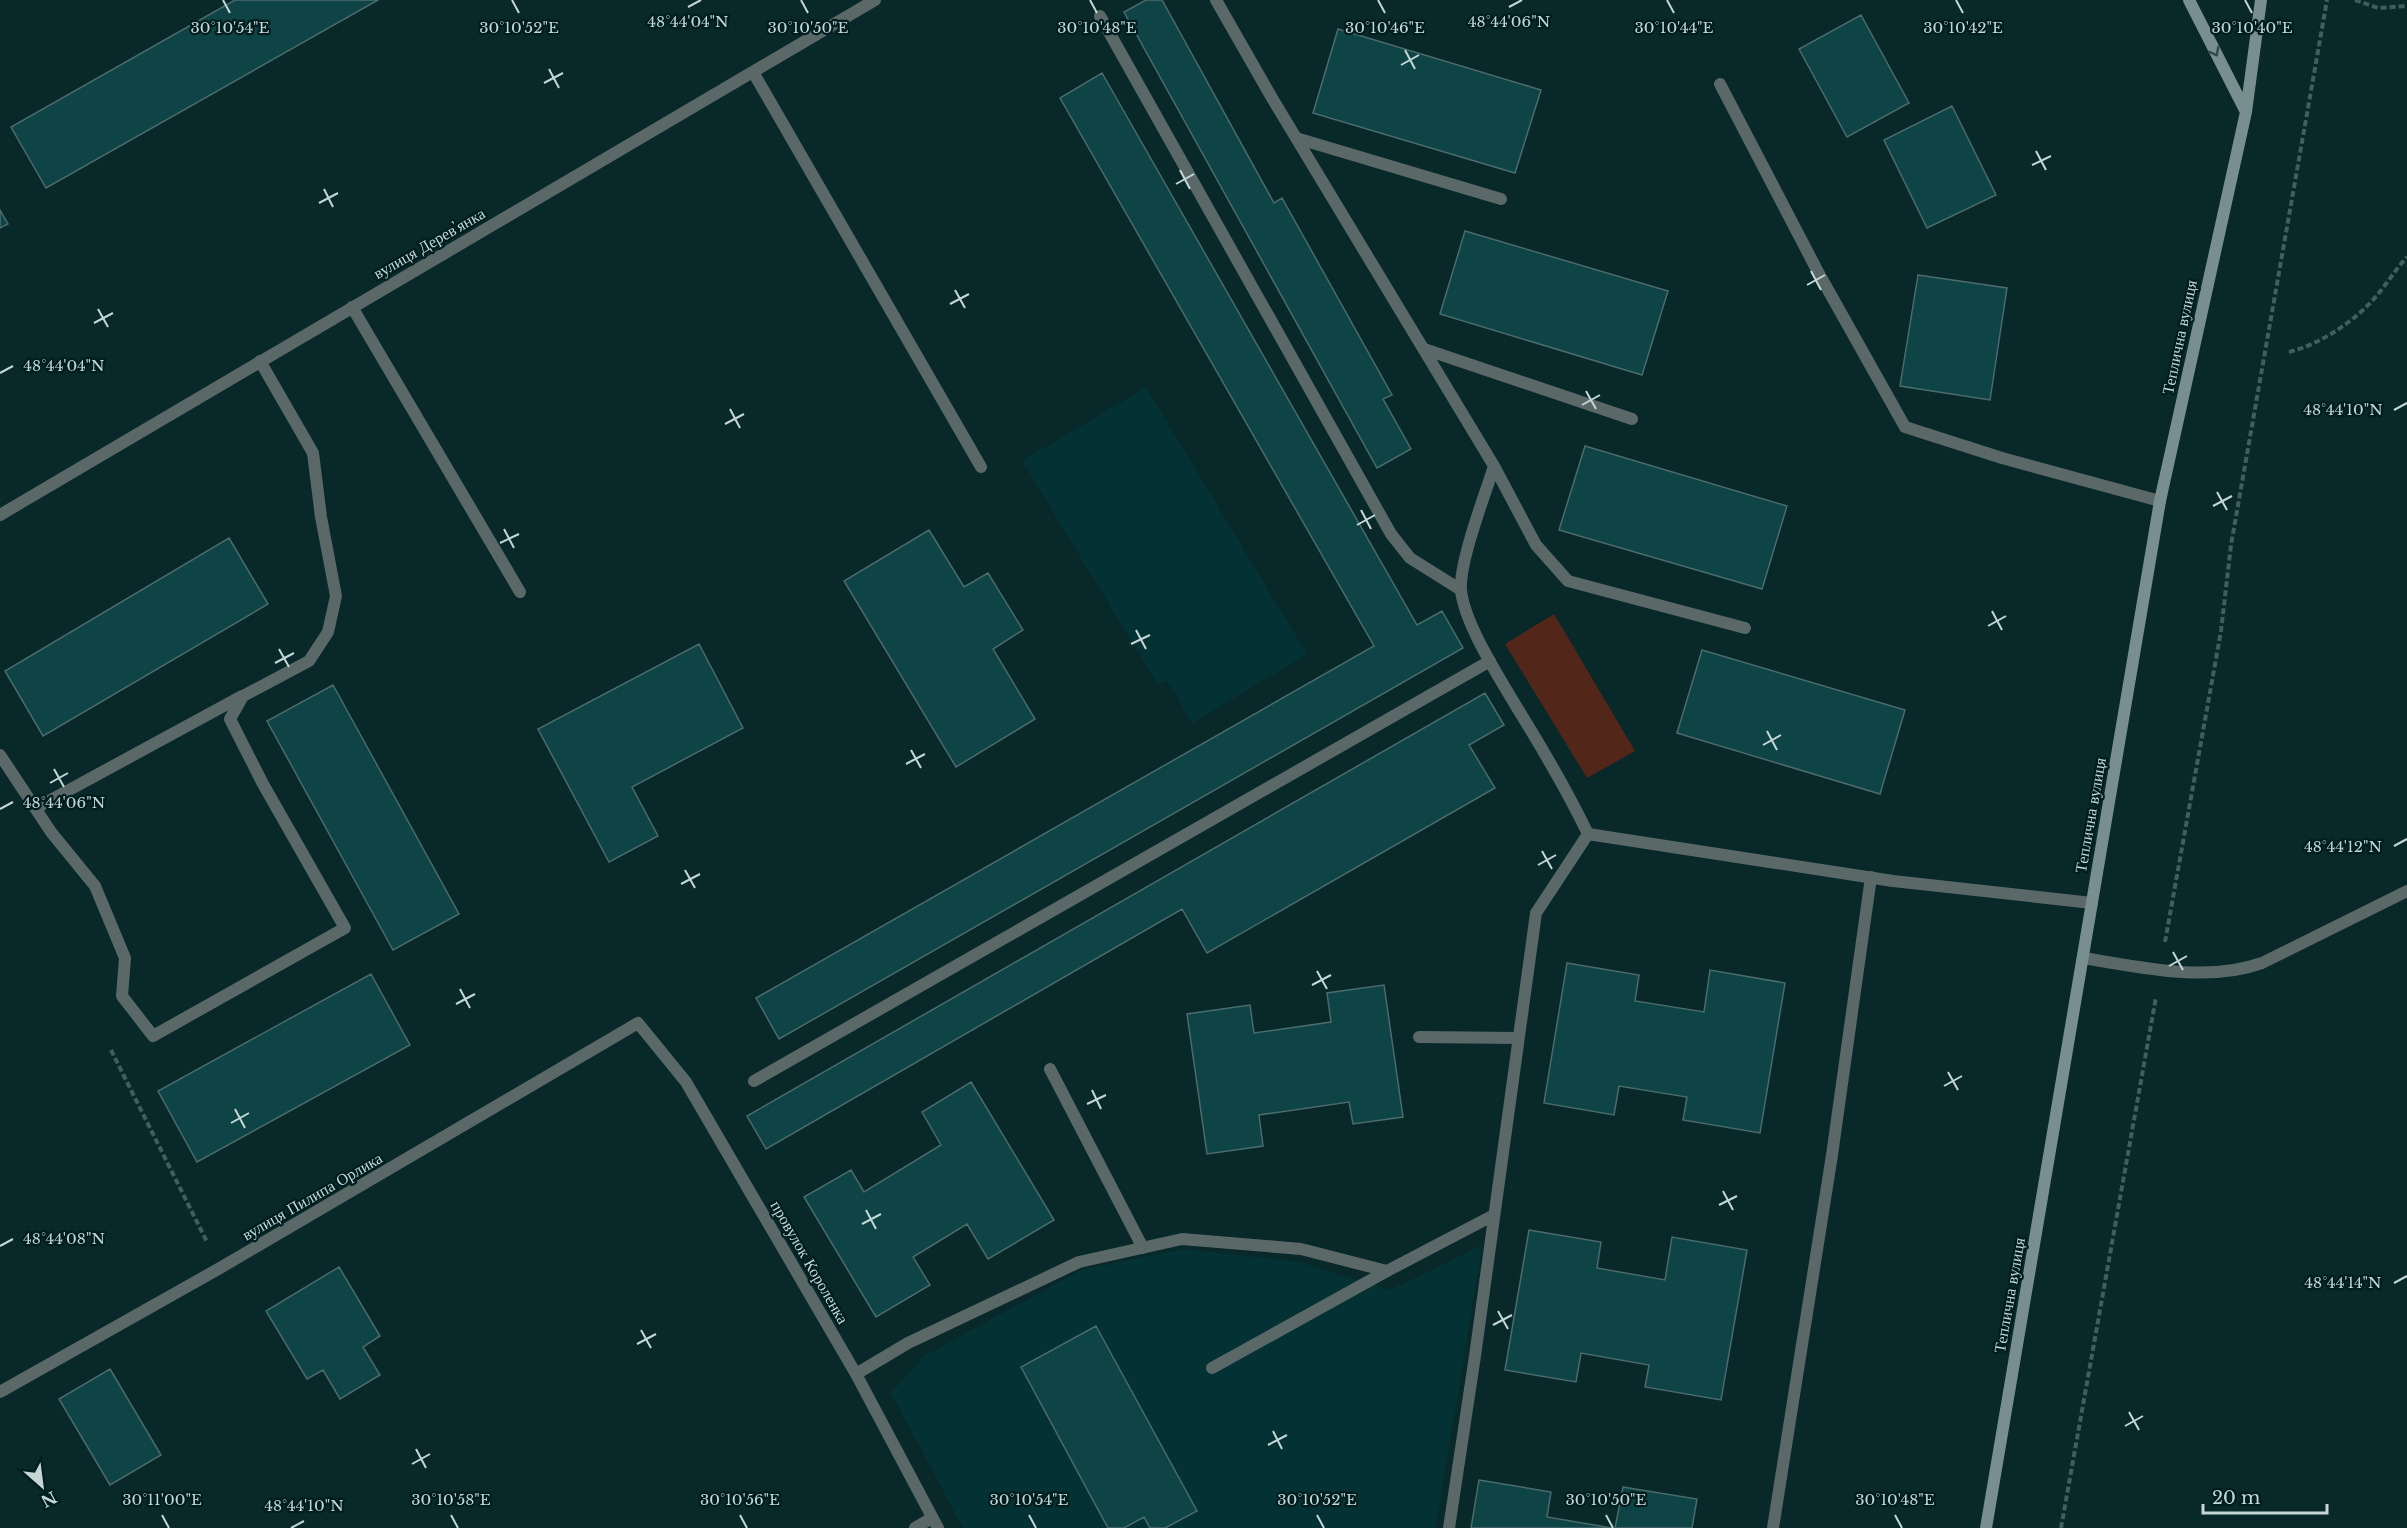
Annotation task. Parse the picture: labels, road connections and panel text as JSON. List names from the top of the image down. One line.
{"streets":{"main road":["Теплична вулиця"],"street":["вулиця Деревʼянка","вулиця Пилипа Орлика","провулок Короленка"]},"crossings":[["вулиця Пилипа Орлика","провулок Короленка"]],"scale_bar":"20 m","north":"bottom right","coordinates":["48°44'06\"N","48°44'04\"N","30°10'54\"E","30°10'52\"E","30°10'50\"E","30°10'48\"E","30°10'46\"E","30°10'44\"E","30°10'42\"E","30°10'40\"E","48°44'10\"N","48°44'12\"N","48°44'08\"N","48°44'14\"N","30°11'00\"E","30°10'58\"E","30°10'56\"E"]}
